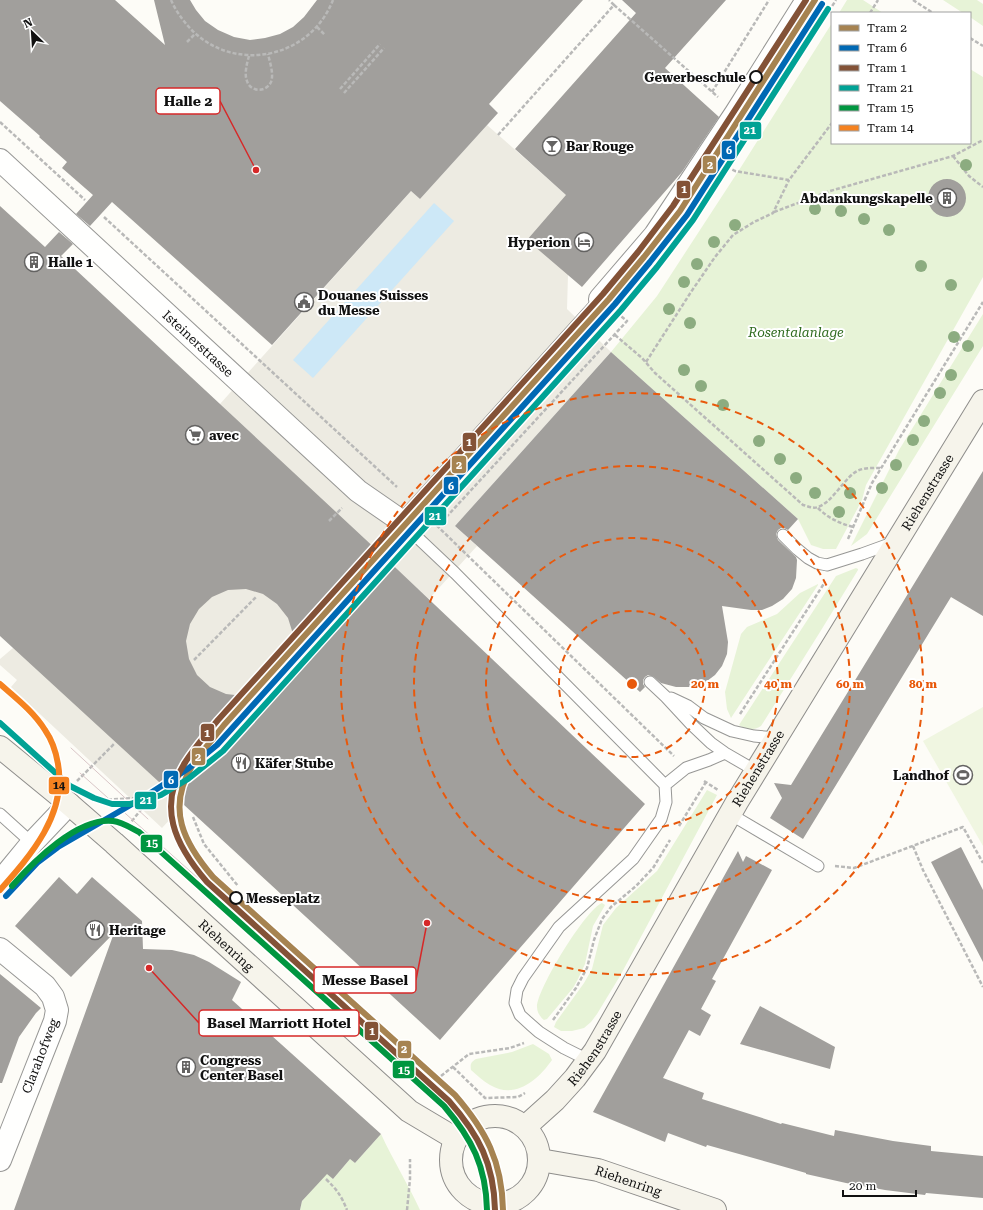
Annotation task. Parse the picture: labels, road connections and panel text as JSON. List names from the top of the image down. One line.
{"streets":{"main road":["Riehenstrasse","Riehenring"],"street":["Isteinerstrasse","Clarahofweg"]},"crossings":[["Riehenstrasse","Riehenring"]],"parks":["Rosentalanlage"],"places":{"other":["Gewerbeschule","Halle 2","Messeplatz","Messe Basel","Basel Marriott Hotel"],"bar":["Bar Rouge"],"building":["Abdankungskapelle","Halle 1","Congress Center Basel"],"hotel":["Hyperion"],"public building":["Douanes Suisses du Messe"],"supermarket":["avec"],"restaurant":["Käfer Stube","Heritage"],"sports":["Landhof"]},"lines":["tram line 2","tram line 1","tram line 6","tram line 21","tram line 14","tram line 15"],"legend":["Tram 2","Tram 6","Tram 1","Tram 21","Tram 15","Tram 14"],"scale_bar":"20 m","north":"top left","rings":["20 m","40 m","60 m","80 m"]}
